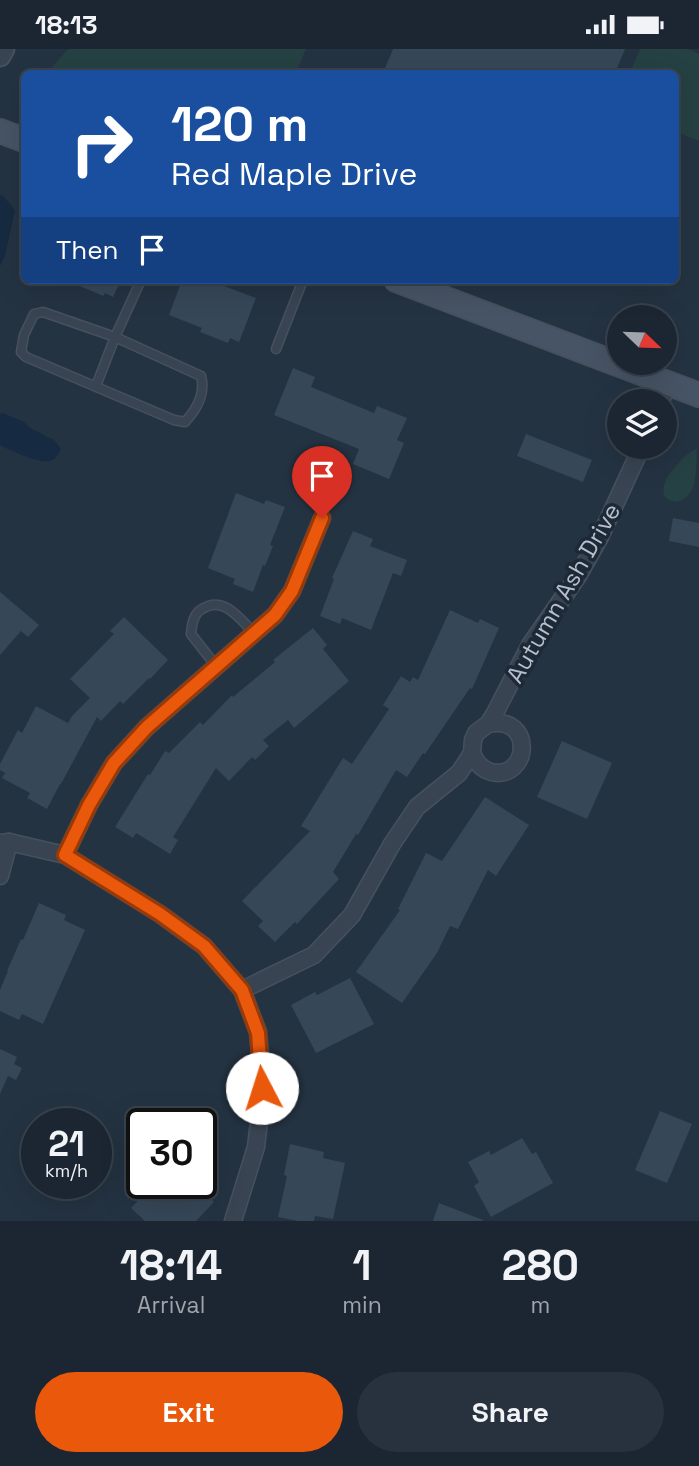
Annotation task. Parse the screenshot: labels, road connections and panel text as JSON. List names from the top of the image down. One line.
{"streets":{"street":["Autumn Ash Drive"]},"north":"bottom right","page":{"status":"18:13","turn":["120 m","Red Maple Drive"],"then":"Then","speed":"21 km/h","limit":"30","eta":["18:14","Arrival","1","min","280","m"],"buttons":["Exit","Share"]}}
